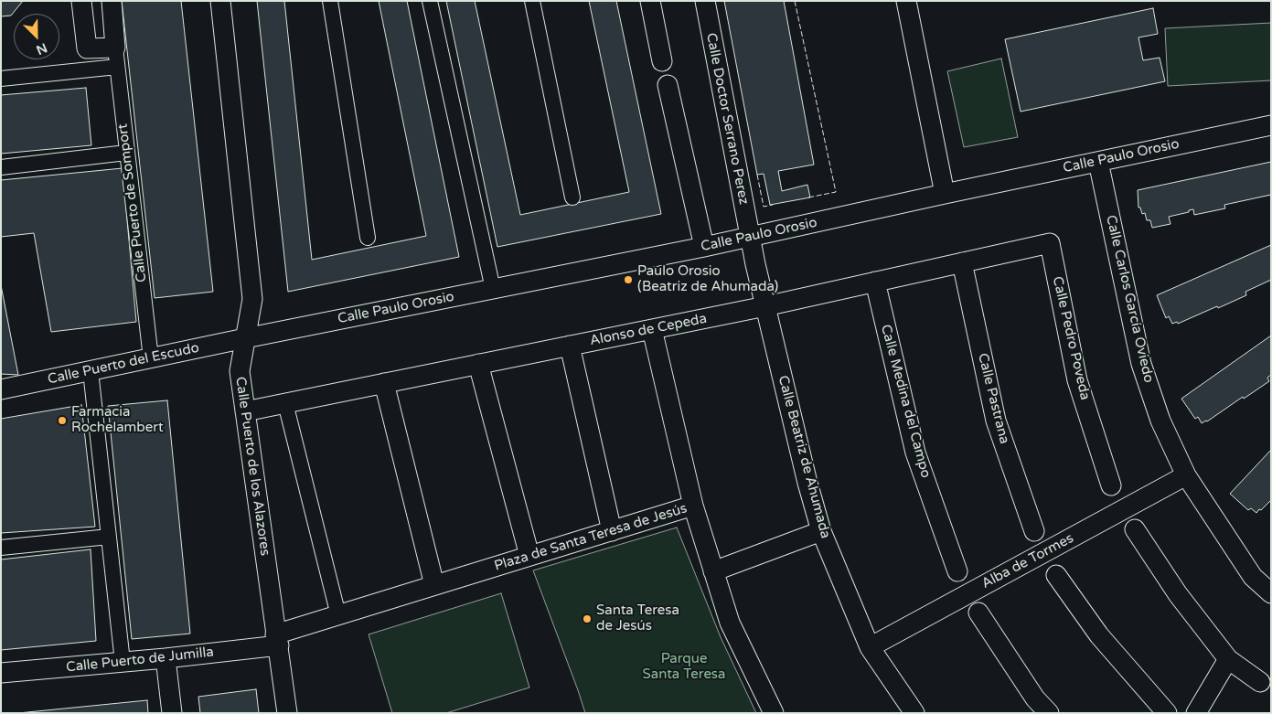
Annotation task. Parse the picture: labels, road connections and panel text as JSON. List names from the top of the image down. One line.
{"streets":{"street":["Calle Doctor Serrano Perez","Calle Paulo Orosio","Calle Puerto de Somport","Calle Carlos García Oviedo","Alonso de Cepeda","Calle Pedro Poveda","Calle Puerto del Escudo","Calle Pastrana","Calle Medina del Campo","Calle Beatriz de Ahumada","Calle Puerto de los Alazores","Plaza de Santa Teresa de Jesús","Alba de Tormes","Calle Puerto de Jumilla"]},"crossings":[["Calle Doctor Serrano Perez","Calle Paulo Orosio"],["Calle Doctor Serrano Perez","Calle Beatriz de Ahumada"],["Calle Paulo Orosio","Calle Carlos García Oviedo"],["Calle Paulo Orosio","Calle Puerto del Escudo"],["Calle Paulo Orosio","Calle Beatriz de Ahumada"],["Calle Paulo Orosio","Calle Puerto de los Alazores"],["Calle Puerto de Somport","Calle Puerto del Escudo"],["Calle Carlos García Oviedo","Alba de Tormes"],["Alonso de Cepeda","Calle Pedro Poveda"],["Alonso de Cepeda","Calle Pastrana"],["Alonso de Cepeda","Calle Medina del Campo"],["Alonso de Cepeda","Calle Beatriz de Ahumada"],["Alonso de Cepeda","Calle Puerto de los Alazores"],["Calle Puerto del Escudo","Calle Puerto de los Alazores"],["Calle Beatriz de Ahumada","Alba de Tormes"],["Calle Puerto de los Alazores","Plaza de Santa Teresa de Jesús"],["Calle Puerto de los Alazores","Calle Puerto de Jumilla"],["Plaza de Santa Teresa de Jesús","Calle Puerto de Jumilla"]],"parks":["Parque Santa Teresa"],"places":["Paulo Orosio (Beatriz de Ahumada)","Farmacia Rochelambert","Santa Teresa de Jesús"],"north":"bottom right"}
